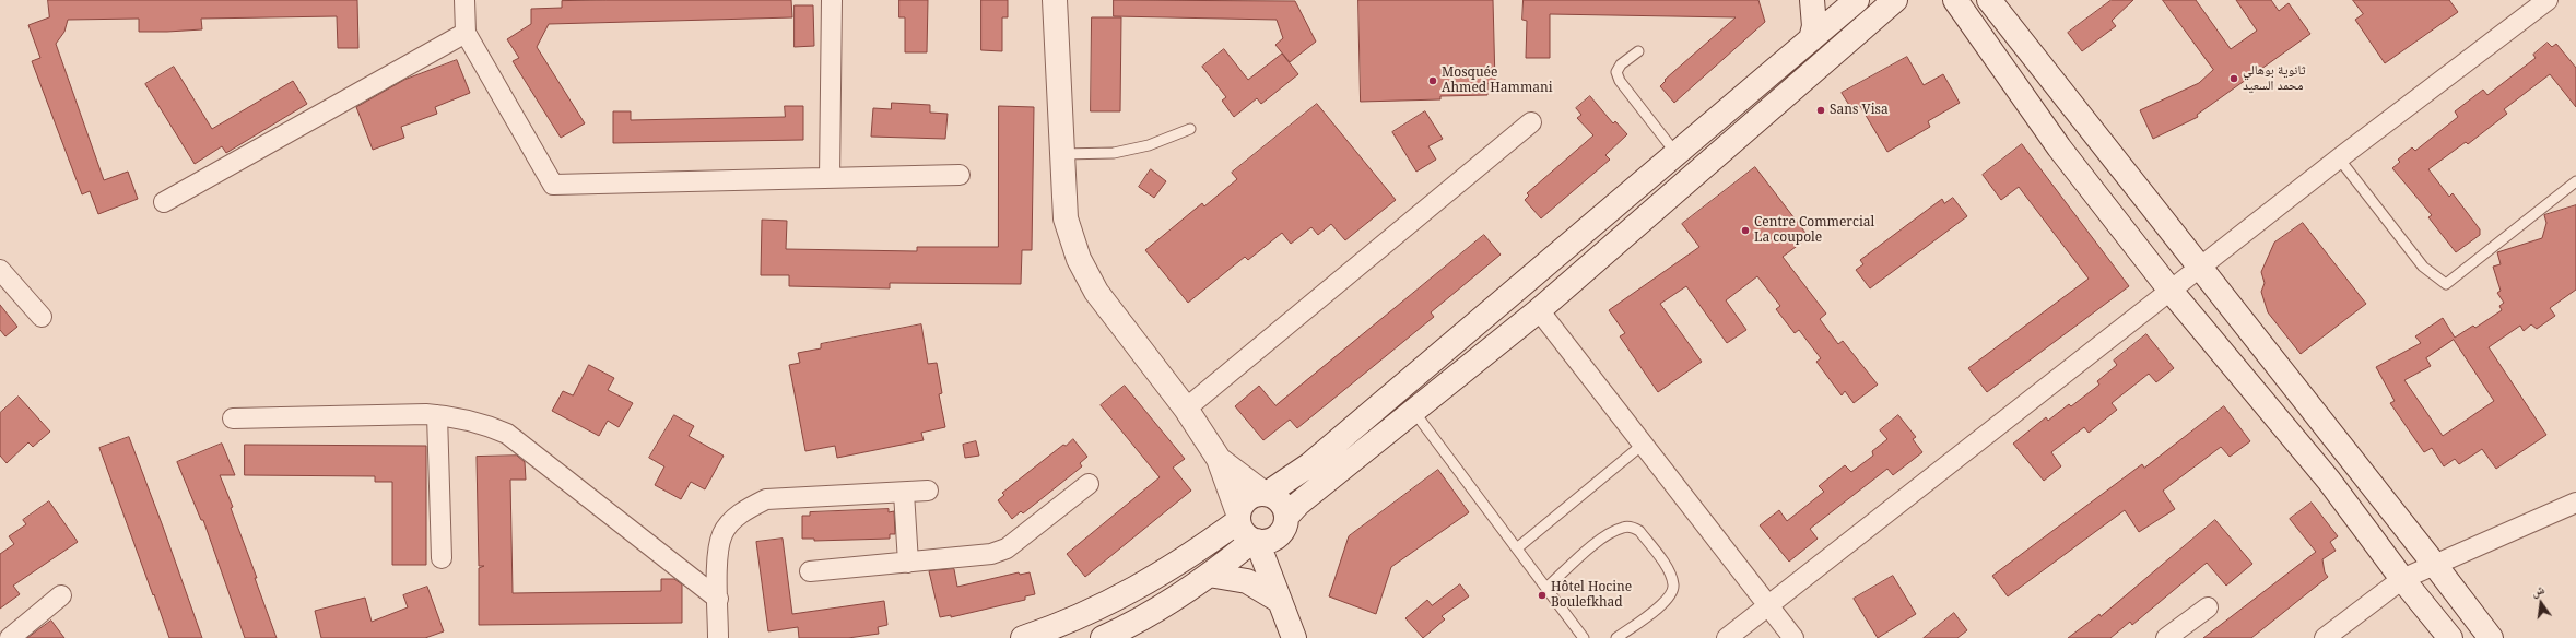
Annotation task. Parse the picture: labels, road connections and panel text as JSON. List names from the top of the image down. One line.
{"places":["ثانوية بوهالي محمد السعيد","Mosquée Ahmed Hammani","Sans Visa","Centre Commercial La coupole","Hôtel Hocine Boulefkhad"],"north":"top"}
